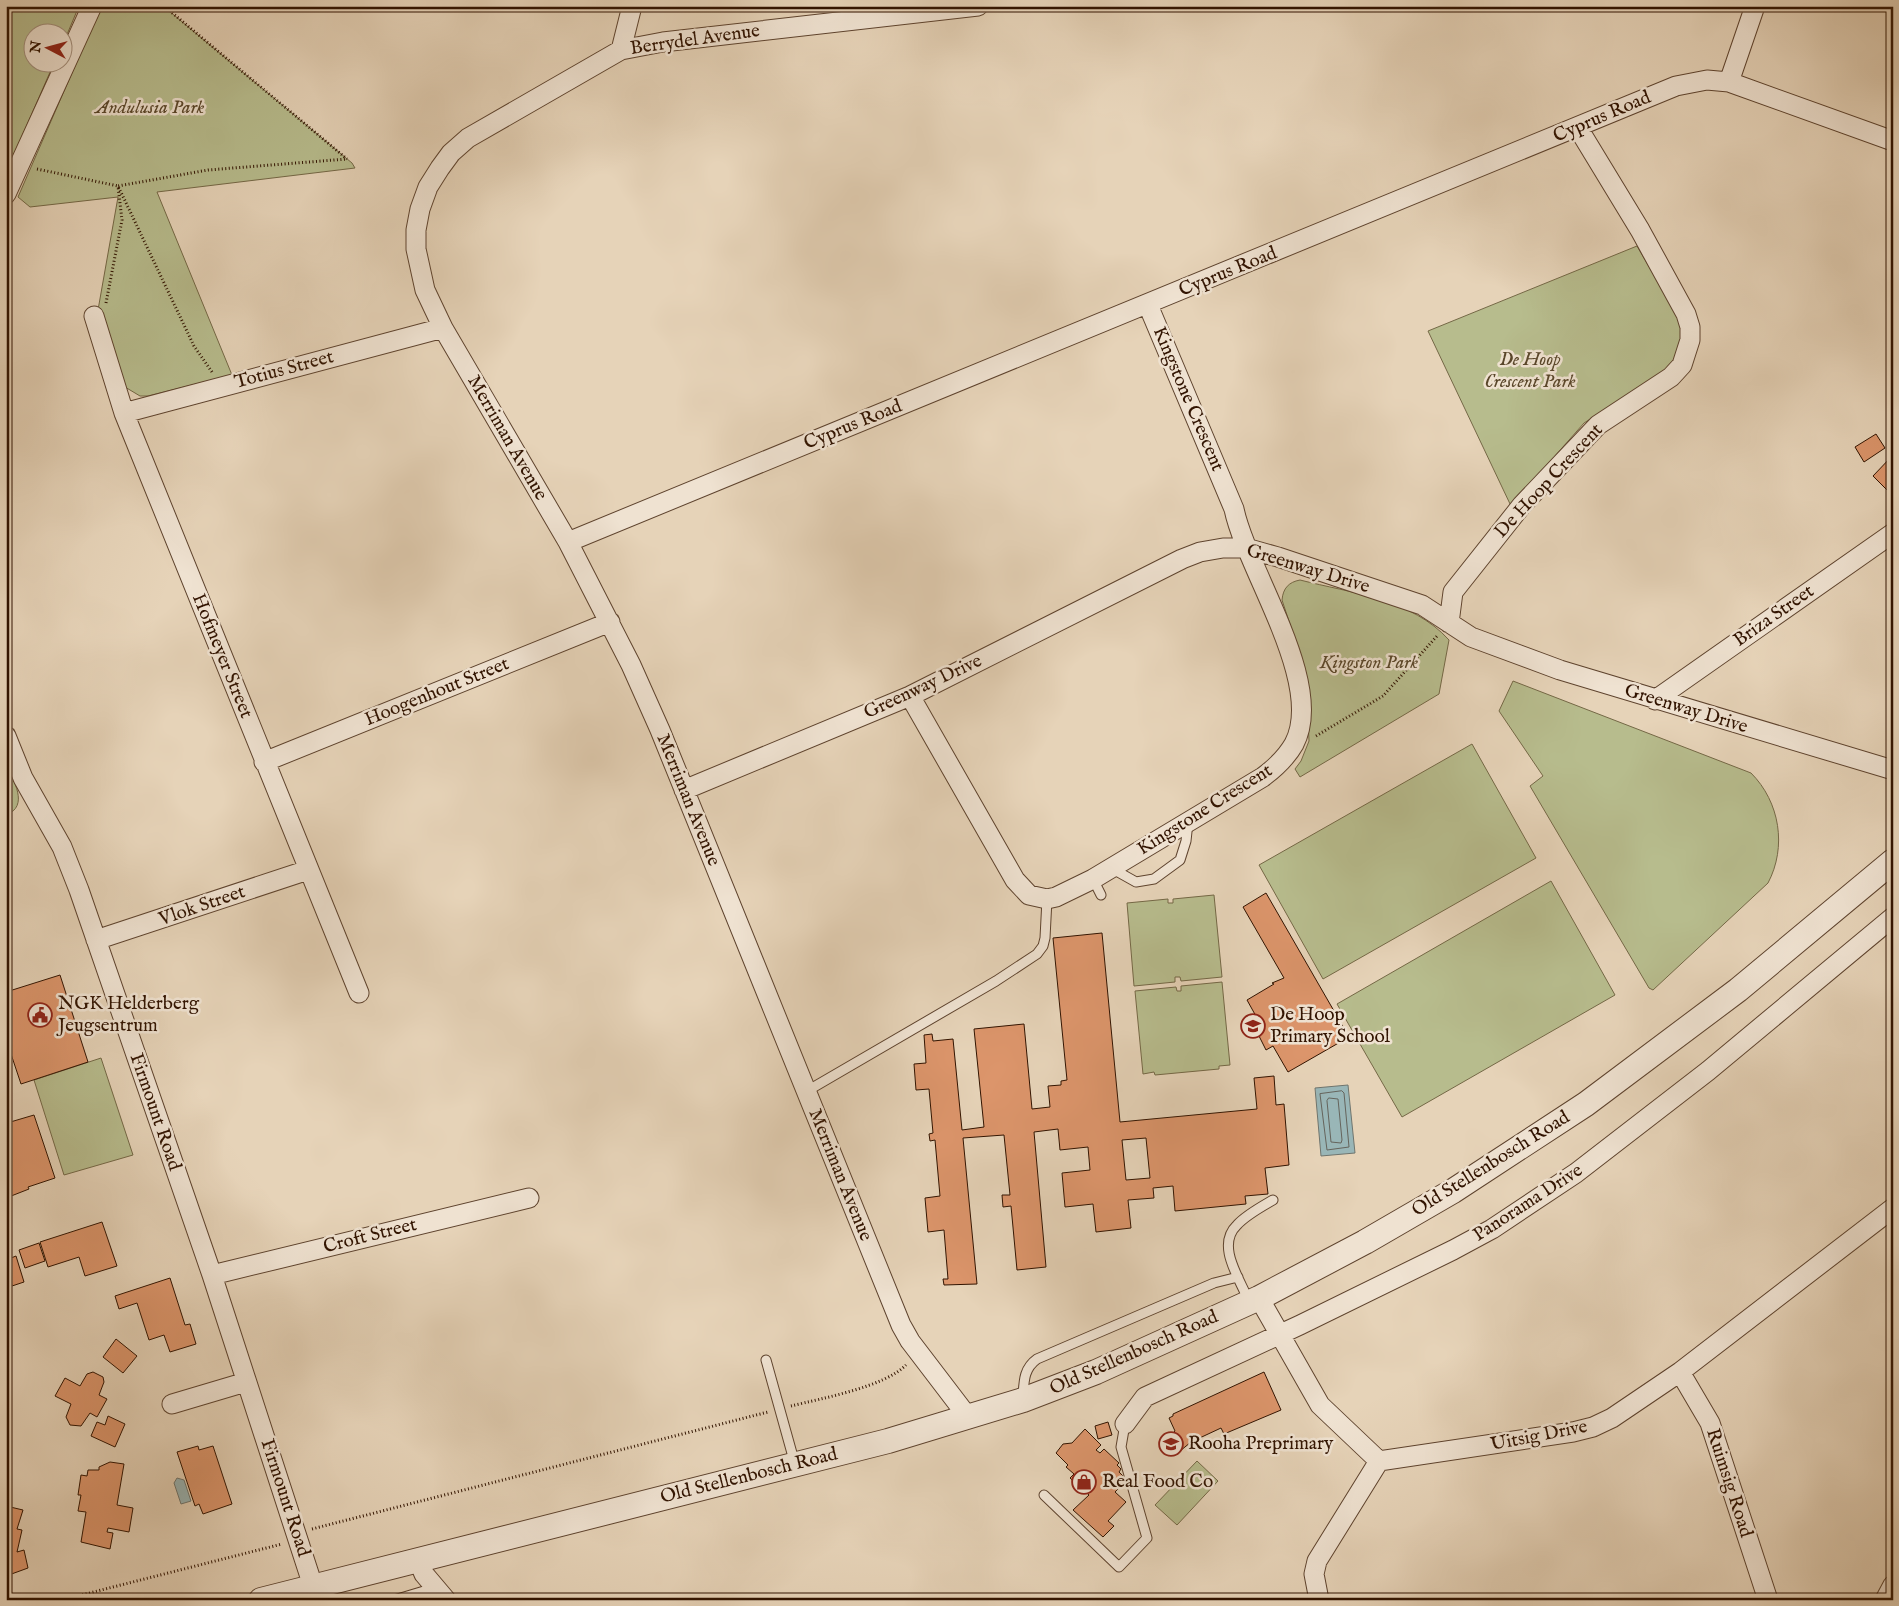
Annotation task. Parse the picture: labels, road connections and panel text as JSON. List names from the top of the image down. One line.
{"streets":{"street":["Berrydel Avenue","Cyprus Road","Totius Street","Kingstone Crescent","Merriman Avenue","De Hoop Crescent","Greenway Drive","Briza Street","Hofmeyer Street","Hoogenhout Street","Vlok Street","Firmount Road","Old Stellenbosch Road","Panorama Drive","Croft Street","Uitsig Drive","Ruimsig Road"]},"crossings":[["Berrydel Avenue","Merriman Avenue"],["Cyprus Road","Kingstone Crescent"],["Cyprus Road","Merriman Avenue"],["Cyprus Road","De Hoop Crescent"],["Totius Street","Merriman Avenue"],["Totius Street","Hofmeyer Street"],["Kingstone Crescent","Greenway Drive"],["Merriman Avenue","Greenway Drive"],["Merriman Avenue","Hoogenhout Street"],["Merriman Avenue","Old Stellenbosch Road"],["De Hoop Crescent","Greenway Drive"],["Greenway Drive","Briza Street"],["Hofmeyer Street","Hoogenhout Street"],["Hofmeyer Street","Vlok Street"],["Vlok Street","Firmount Road"],["Firmount Road","Old Stellenbosch Road"],["Firmount Road","Croft Street"],["Uitsig Drive","Ruimsig Road"]],"parks":["Andulusia Park","De Hoop Crescent Park","Kingston Park"],"places":{"public building":["NGK Helderberg Jeugsentrum"],"school or university":["De Hoop Primary School","Rooha Preprimary"],"shop":["Real Food Co"]},"north":"left"}
